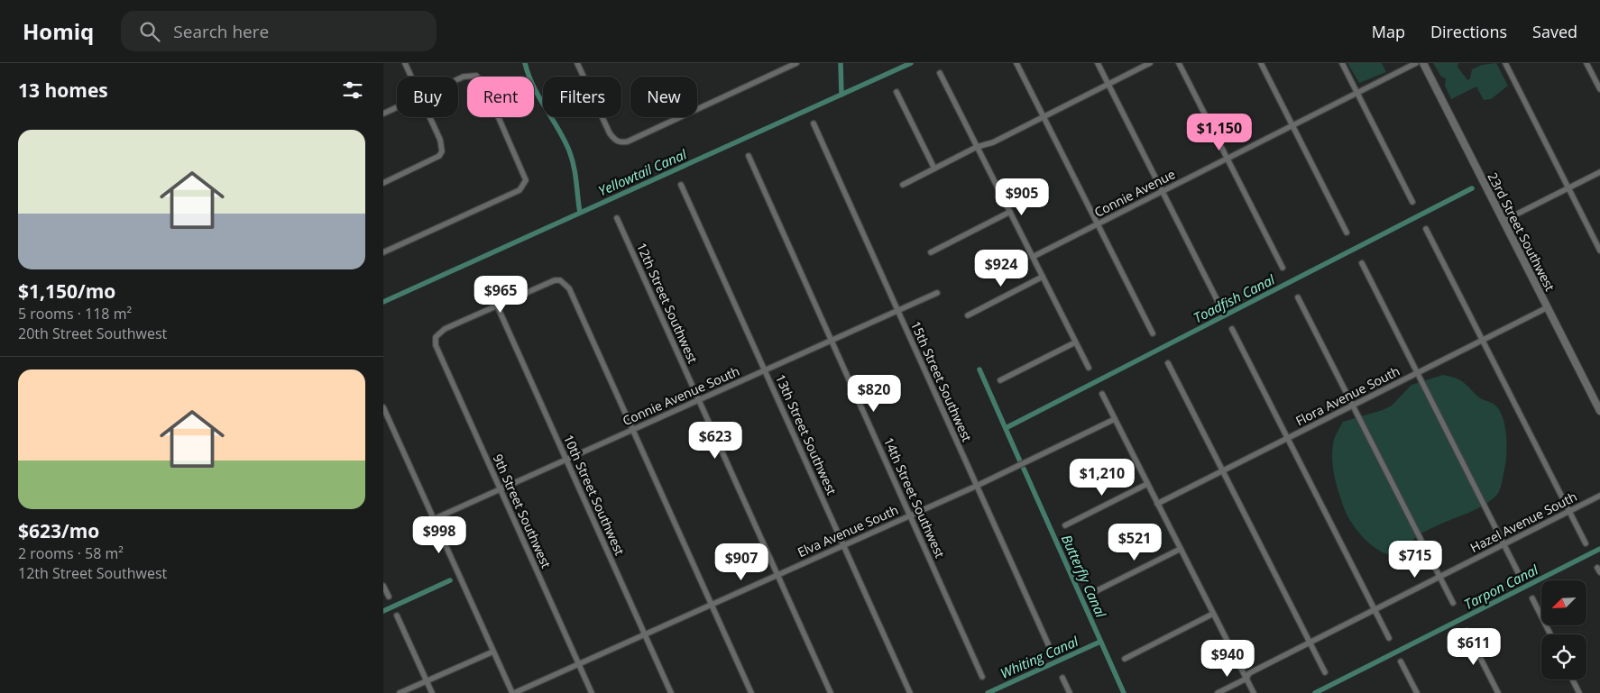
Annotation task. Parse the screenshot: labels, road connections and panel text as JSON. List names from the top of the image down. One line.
{"streets":{"street":["Connie Avenue","23rd Street Southwest","12th Street Southwest","15th Street Southwest","Connie Avenue South","Flora Avenue South","13th Street Southwest","10th Street Southwest","14th Street Southwest","9th Street Southwest","Hazel Avenue South","Elva Avenue South"]},"crossings":[["23rd Street Southwest","Flora Avenue South"],["12th Street Southwest","Connie Avenue South"],["12th Street Southwest","Elva Avenue South"],["15th Street Southwest","Connie Avenue South"],["15th Street Southwest","Elva Avenue South"],["Connie Avenue South","13th Street Southwest"],["Connie Avenue South","10th Street Southwest"],["Connie Avenue South","14th Street Southwest"],["Connie Avenue South","9th Street Southwest"],["13th Street Southwest","Elva Avenue South"],["10th Street Southwest","9th Street Southwest"],["10th Street Southwest","Elva Avenue South"],["14th Street Southwest","Elva Avenue South"],["9th Street Southwest","Elva Avenue South"]],"water":["Yellowtail Canal","Toadfish Canal","Butterfly Canal","Tarpon Canal","Whiting Canal"],"north":"bottom left","page":{"header":"Homiq","search":"Search here","nav":["Map","Directions","Saved"],"heading":"13 homes","chip":["Buy","Rent","Filters","New"],"price":["$1,150","$905","$924","$965","$820","$623","$1,210","$998","$521","$715","$907","$611","$940"],"list":[{"name":"$1,150/mo","note":"5 rooms · 118 m² · 20th Street Southwest"},{"name":"$623/mo","note":"2 rooms · 58 m² · 12th Street Southwest"}]}}
